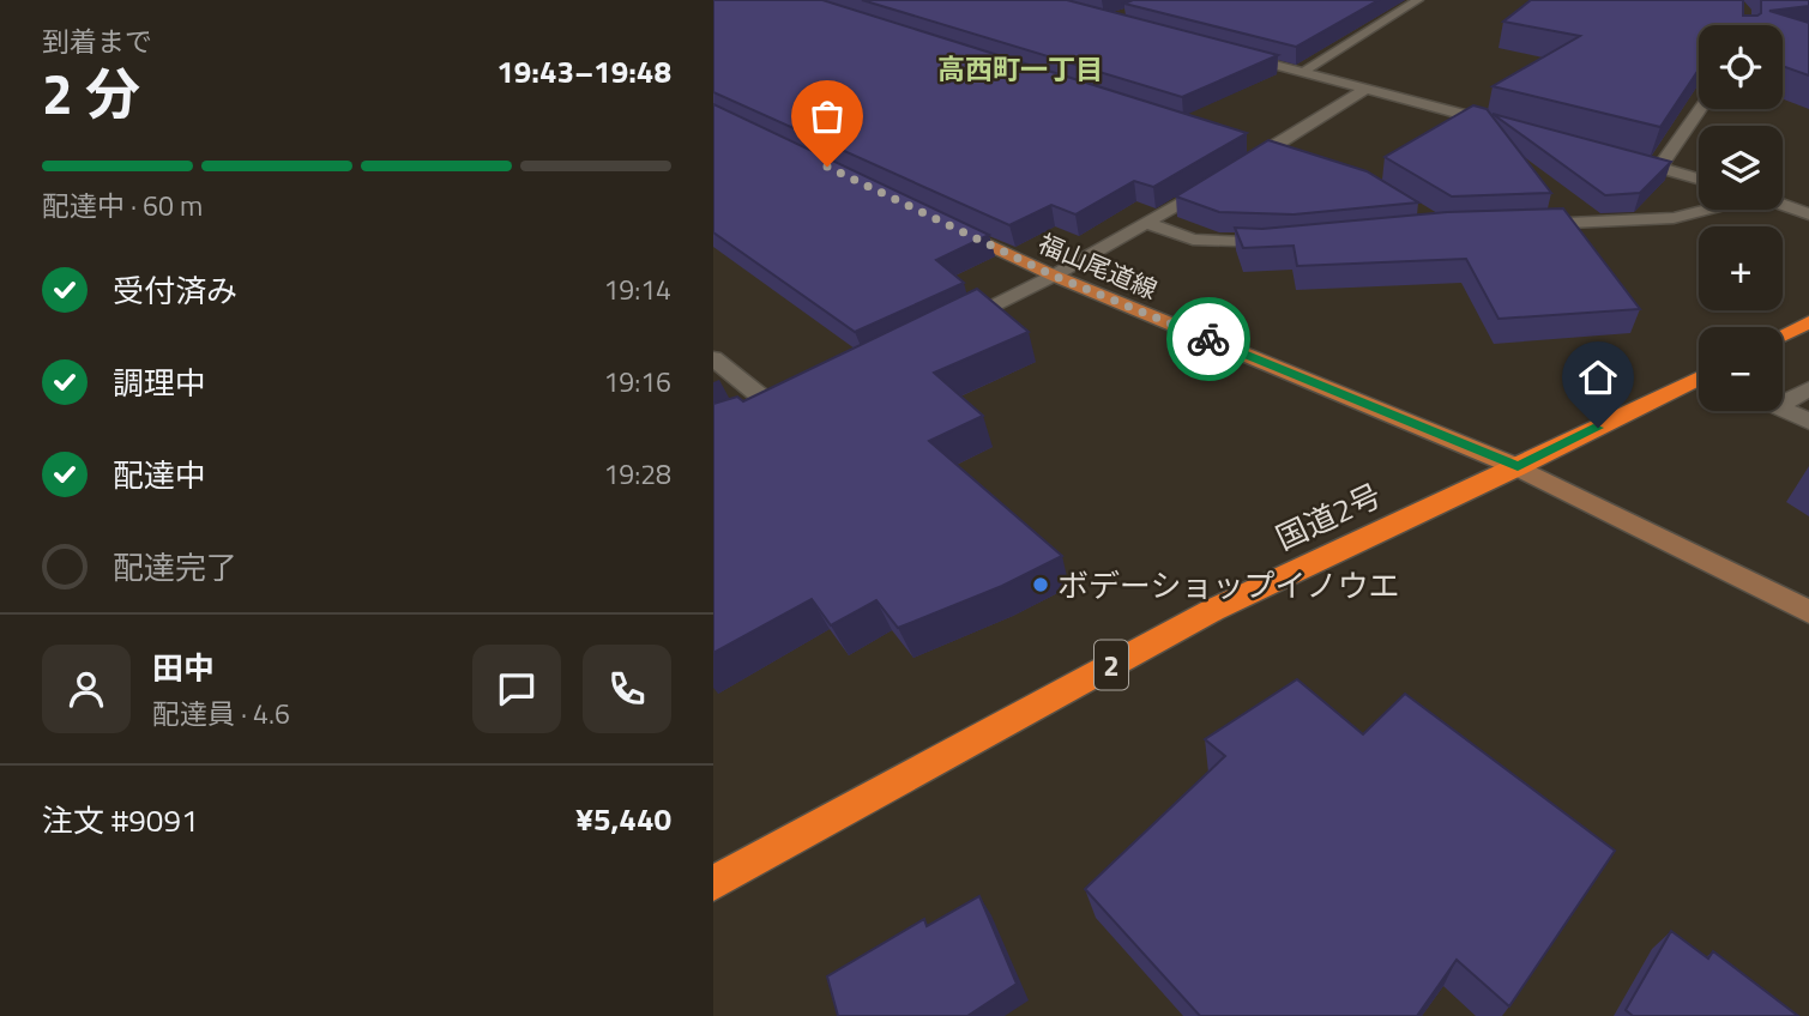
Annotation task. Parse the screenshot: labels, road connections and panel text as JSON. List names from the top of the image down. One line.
{"streets":{"highway":["国道2号","2"],"main road":["福山尾道線"]},"crossings":[["福山尾道線","国道2号"]],"districts":["高西町一丁目"],"places":["ボデーショップイノウエ"],"page":{"heading":["2 分","到着まで","19:43–19:48"],"panel":["田中","配達員 · 4.6","注文 #9091","¥5,440"],"map_buttons":["+","−"],"bar":"配達中 · 60 m","list":[["受付済み","19:14"],["調理中","19:16"],["配達中","19:28"],"配達完了"]}}
